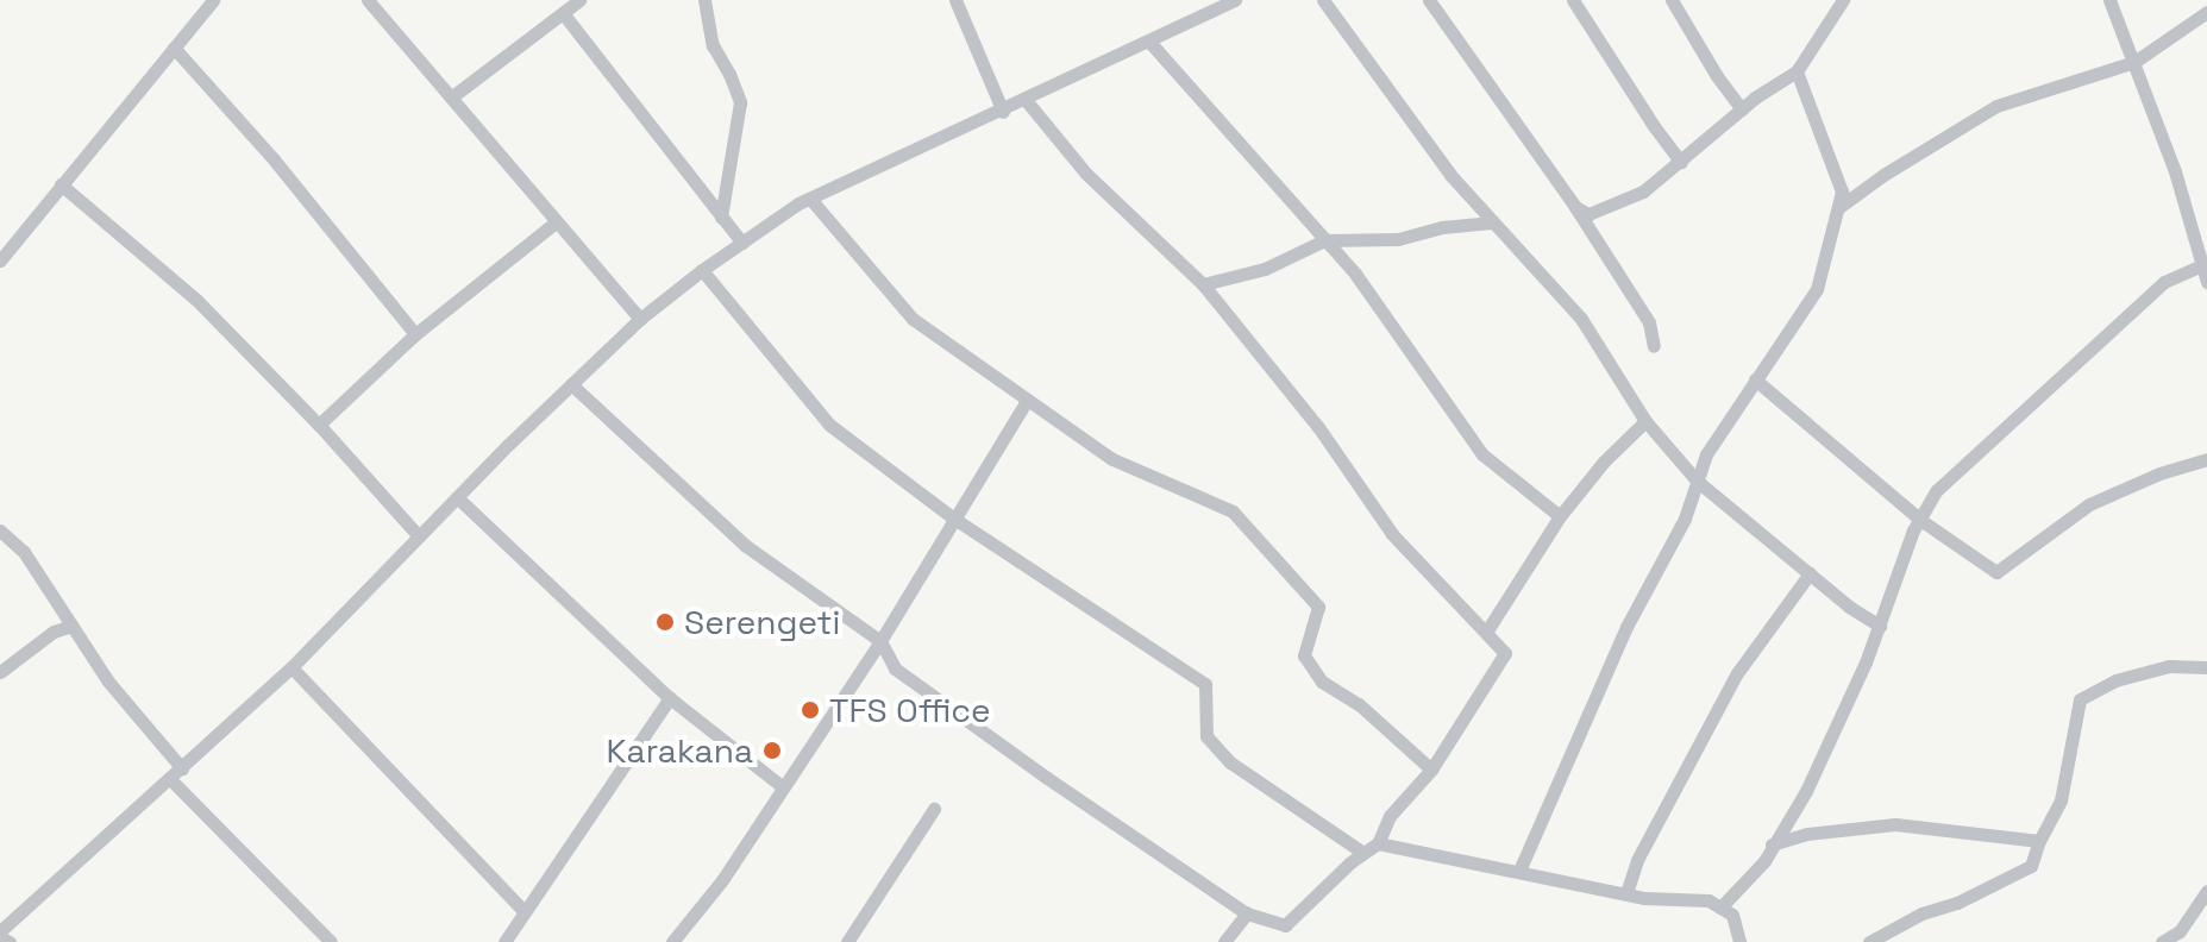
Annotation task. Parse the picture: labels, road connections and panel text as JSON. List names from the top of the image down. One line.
{"places":["Serengeti","TFS Office","Karakana"]}
